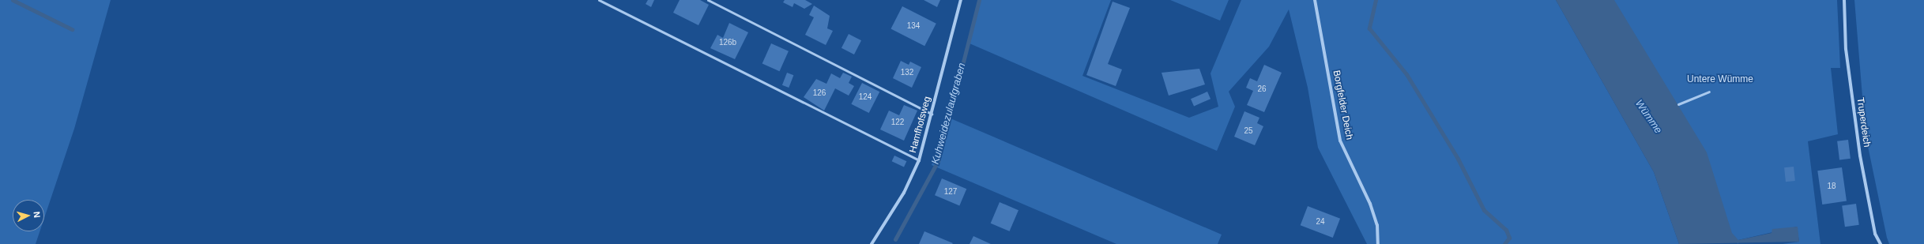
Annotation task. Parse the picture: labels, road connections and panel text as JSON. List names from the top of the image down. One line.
{"streets":{"street":["Borgfelder Deich","Truperdeich","Hamfhofsweg"]},"water":["Kuhweidezulaufgraben","Wümme"],"parks":["Untere Wümme"],"house_numbers":["134","126b","132","26","126","124","122","25","18","127","24"],"north":"right"}
